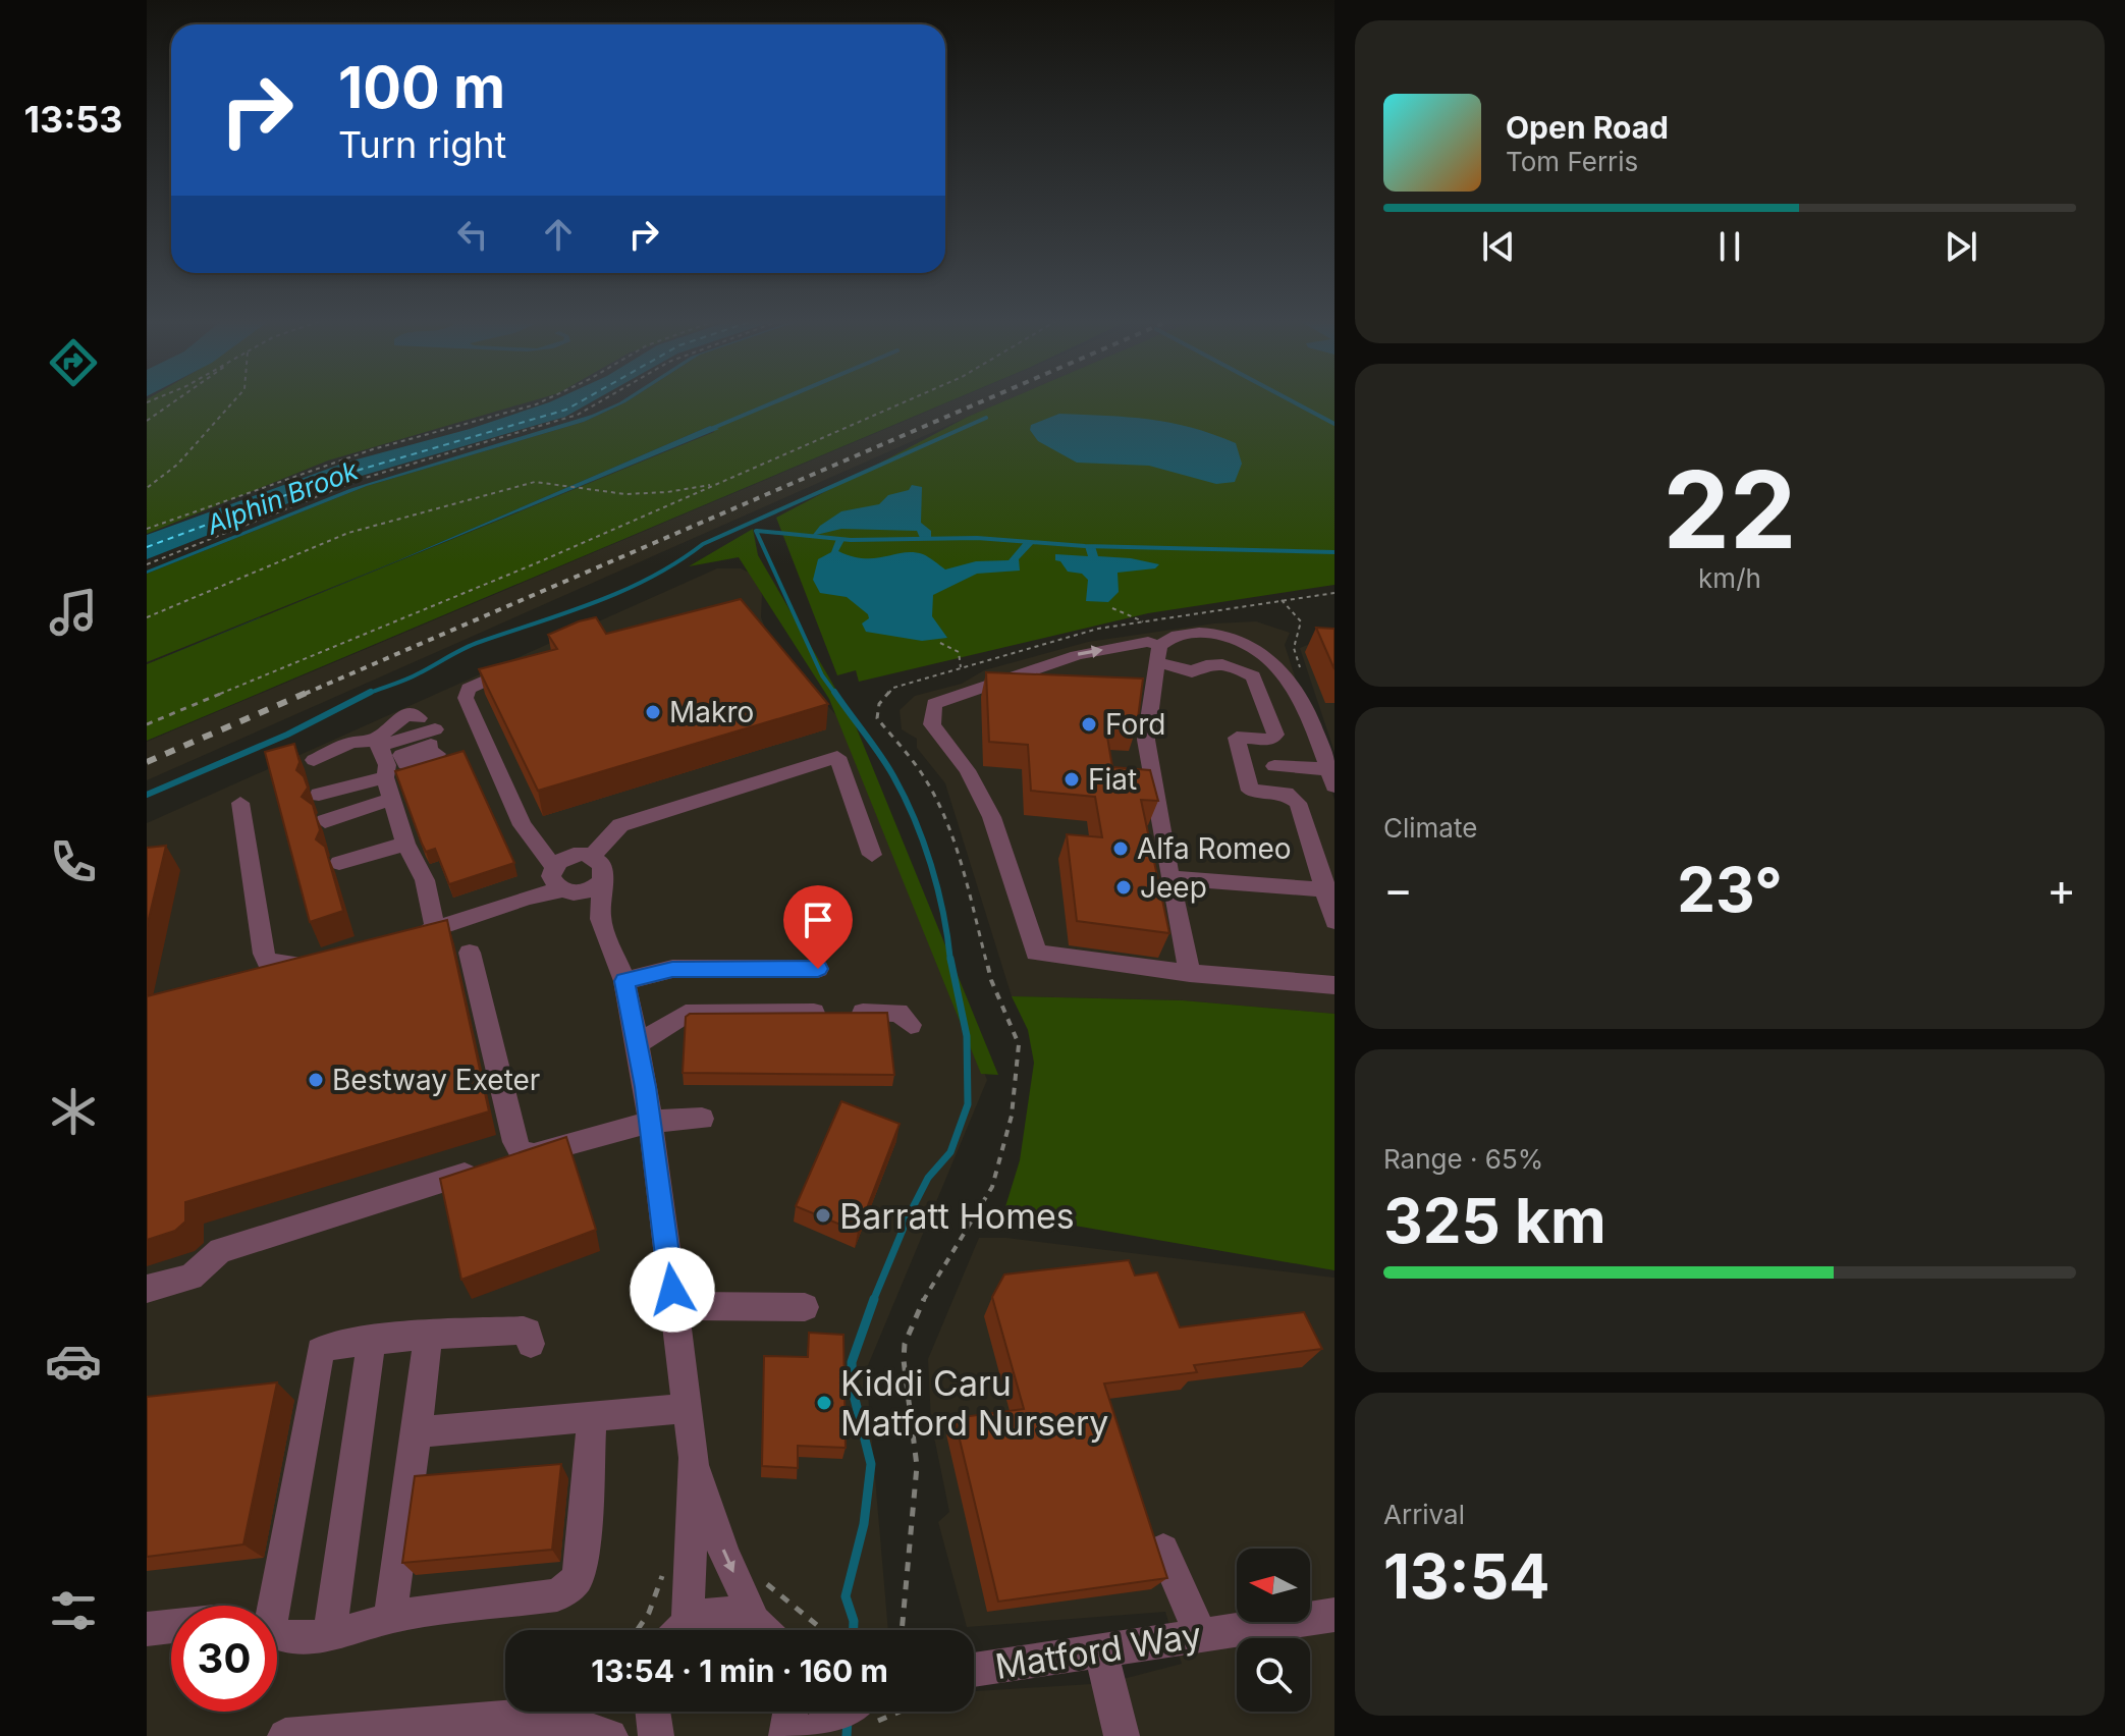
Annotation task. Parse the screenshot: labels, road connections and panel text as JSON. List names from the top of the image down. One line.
{"streets":{"street":["Matford Way"]},"water":["Alphin Brook"],"places":["Makro","Ford","Fiat","Alfa Romeo","Jeep","Bestway Exeter","Barratt Homes","Kiddi Caru Matford Nursery"],"north":"left","page":{"tabs":"13:53","turn":["100 m","Turn right"],"song":["Open Road","Tom Ferris"],"tile":[["22","km/h"],"Climate",["Range · 65%","325 km"],["Arrival","13:54"]],"heat":["−","23°","+"],"limit":"30","trip":"13:54 · 1 min · 160 m"}}
